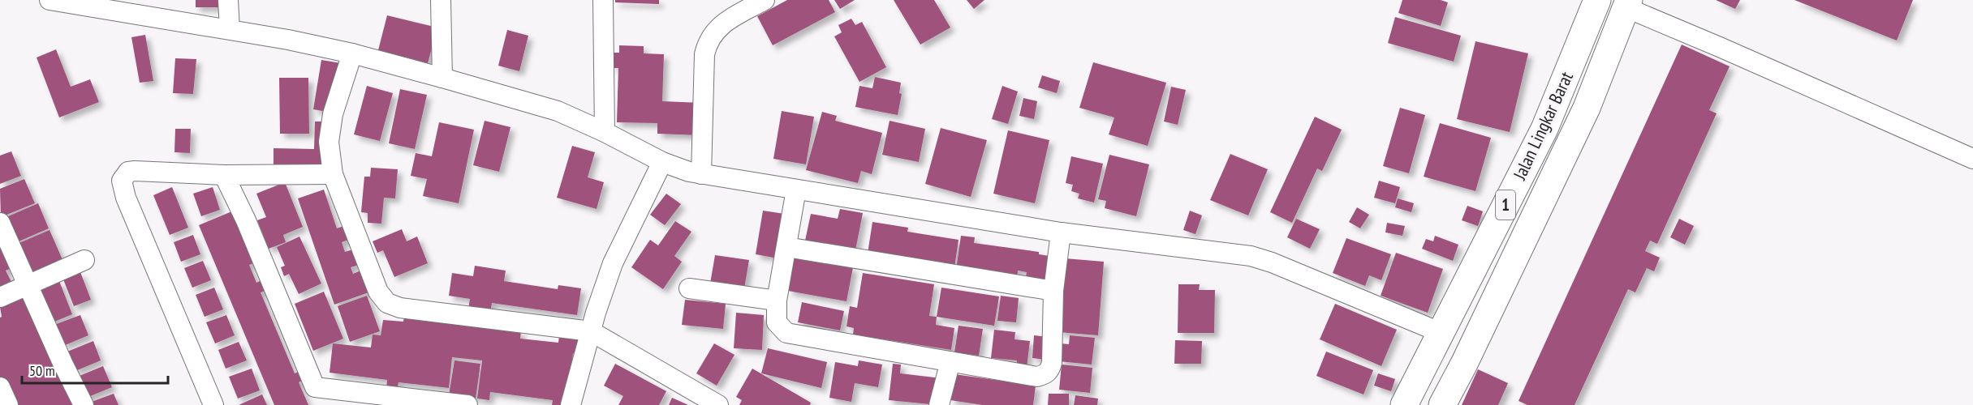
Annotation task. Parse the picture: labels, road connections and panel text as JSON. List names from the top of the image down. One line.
{"streets":{"highway":["Jalan Lingkar Barat","1"]},"scale_bar":"50 m"}
